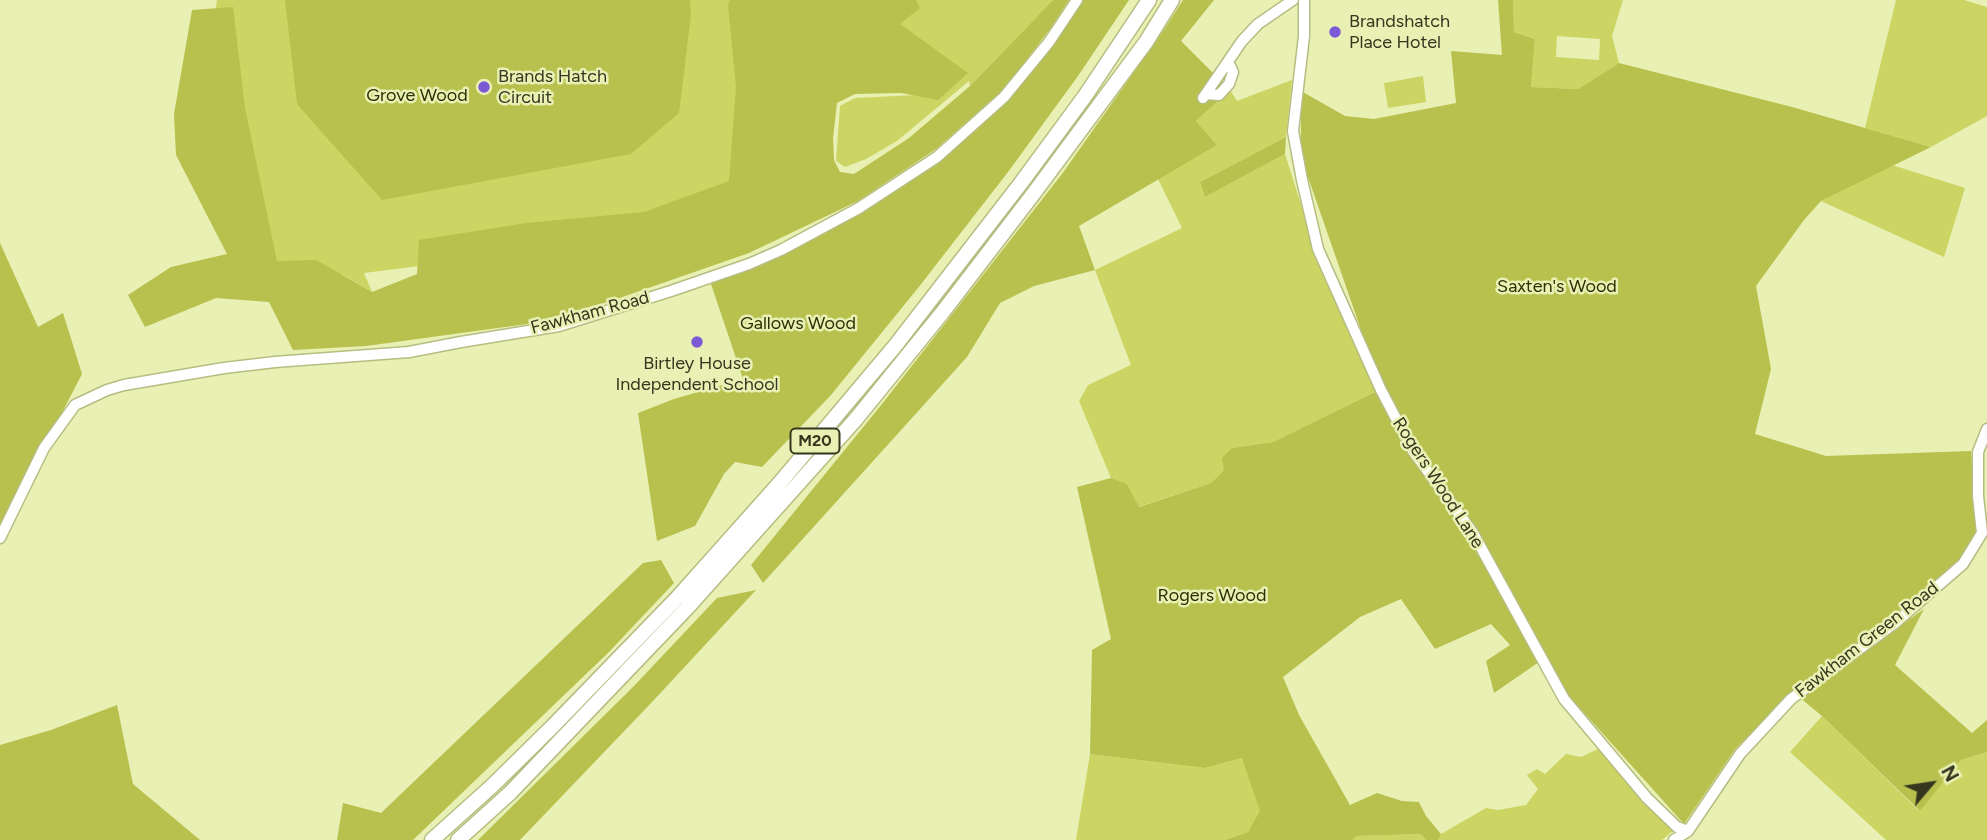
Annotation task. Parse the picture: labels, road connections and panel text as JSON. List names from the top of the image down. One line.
{"streets":{"highway":["M20"],"street":["Fawkham Road","Rogers Wood Lane","Fawkham Green Road"]},"crossings":[["Rogers Wood Lane","Fawkham Green Road"]],"parks":["Grove Wood","Saxten's Wood","Gallows Wood","Rogers Wood"],"places":["Brandshatch Place Hotel","Brands Hatch Circuit","Birtley House Independent School"],"north":"top right"}
